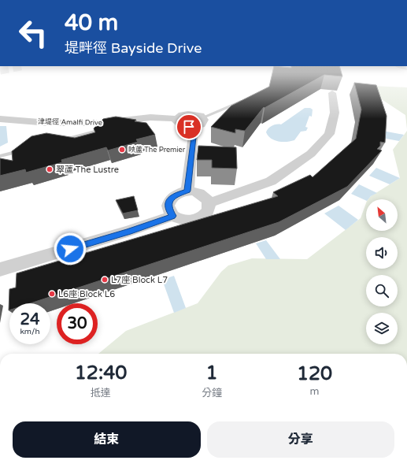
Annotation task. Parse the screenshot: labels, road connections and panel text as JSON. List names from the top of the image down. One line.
{"streets":{"street":["津堤徑 Amalfi Drive"]},"places":["映蘆 The Premier","翠蘆 The Lustre","L7座 Block L7","L6座 Block L6"],"north":"top left","page":{"turn":["40 m","堤畔徑 Bayside Drive"],"speed":"24 km/h","limit":"30","eta":["12:40","抵達","1","分鐘","120","m"],"buttons":["結束","分享"]}}
